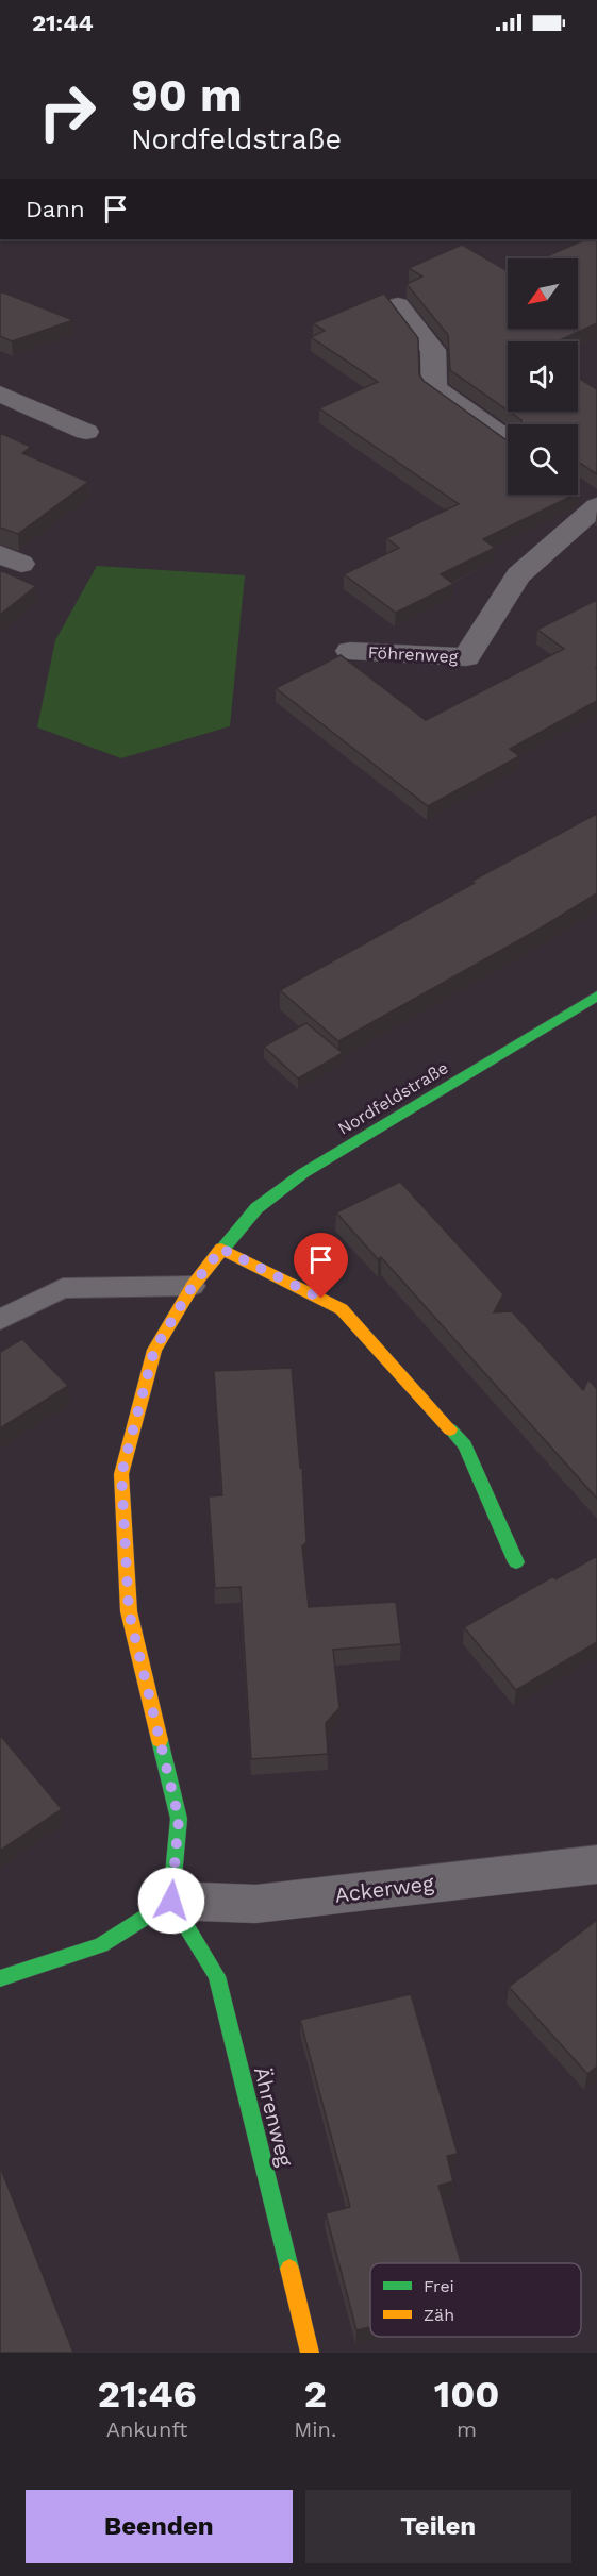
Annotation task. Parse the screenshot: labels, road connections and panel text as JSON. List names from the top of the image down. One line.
{"streets":{"street":["Föhrenweg","Nordfeldstraße","Ackerweg","Ährenweg"]},"crossings":[["Nordfeldstraße","Ackerweg"],["Nordfeldstraße","Ährenweg"],["Ackerweg","Ährenweg"]],"legend":["Frei","Zäh"],"north":"bottom left","page":{"status":"21:44","turn":["90 m","Nordfeldstraße"],"then":"Dann","eta":["21:46","Ankunft","2","Min.","100","m"],"buttons":["Beenden","Teilen"]}}
